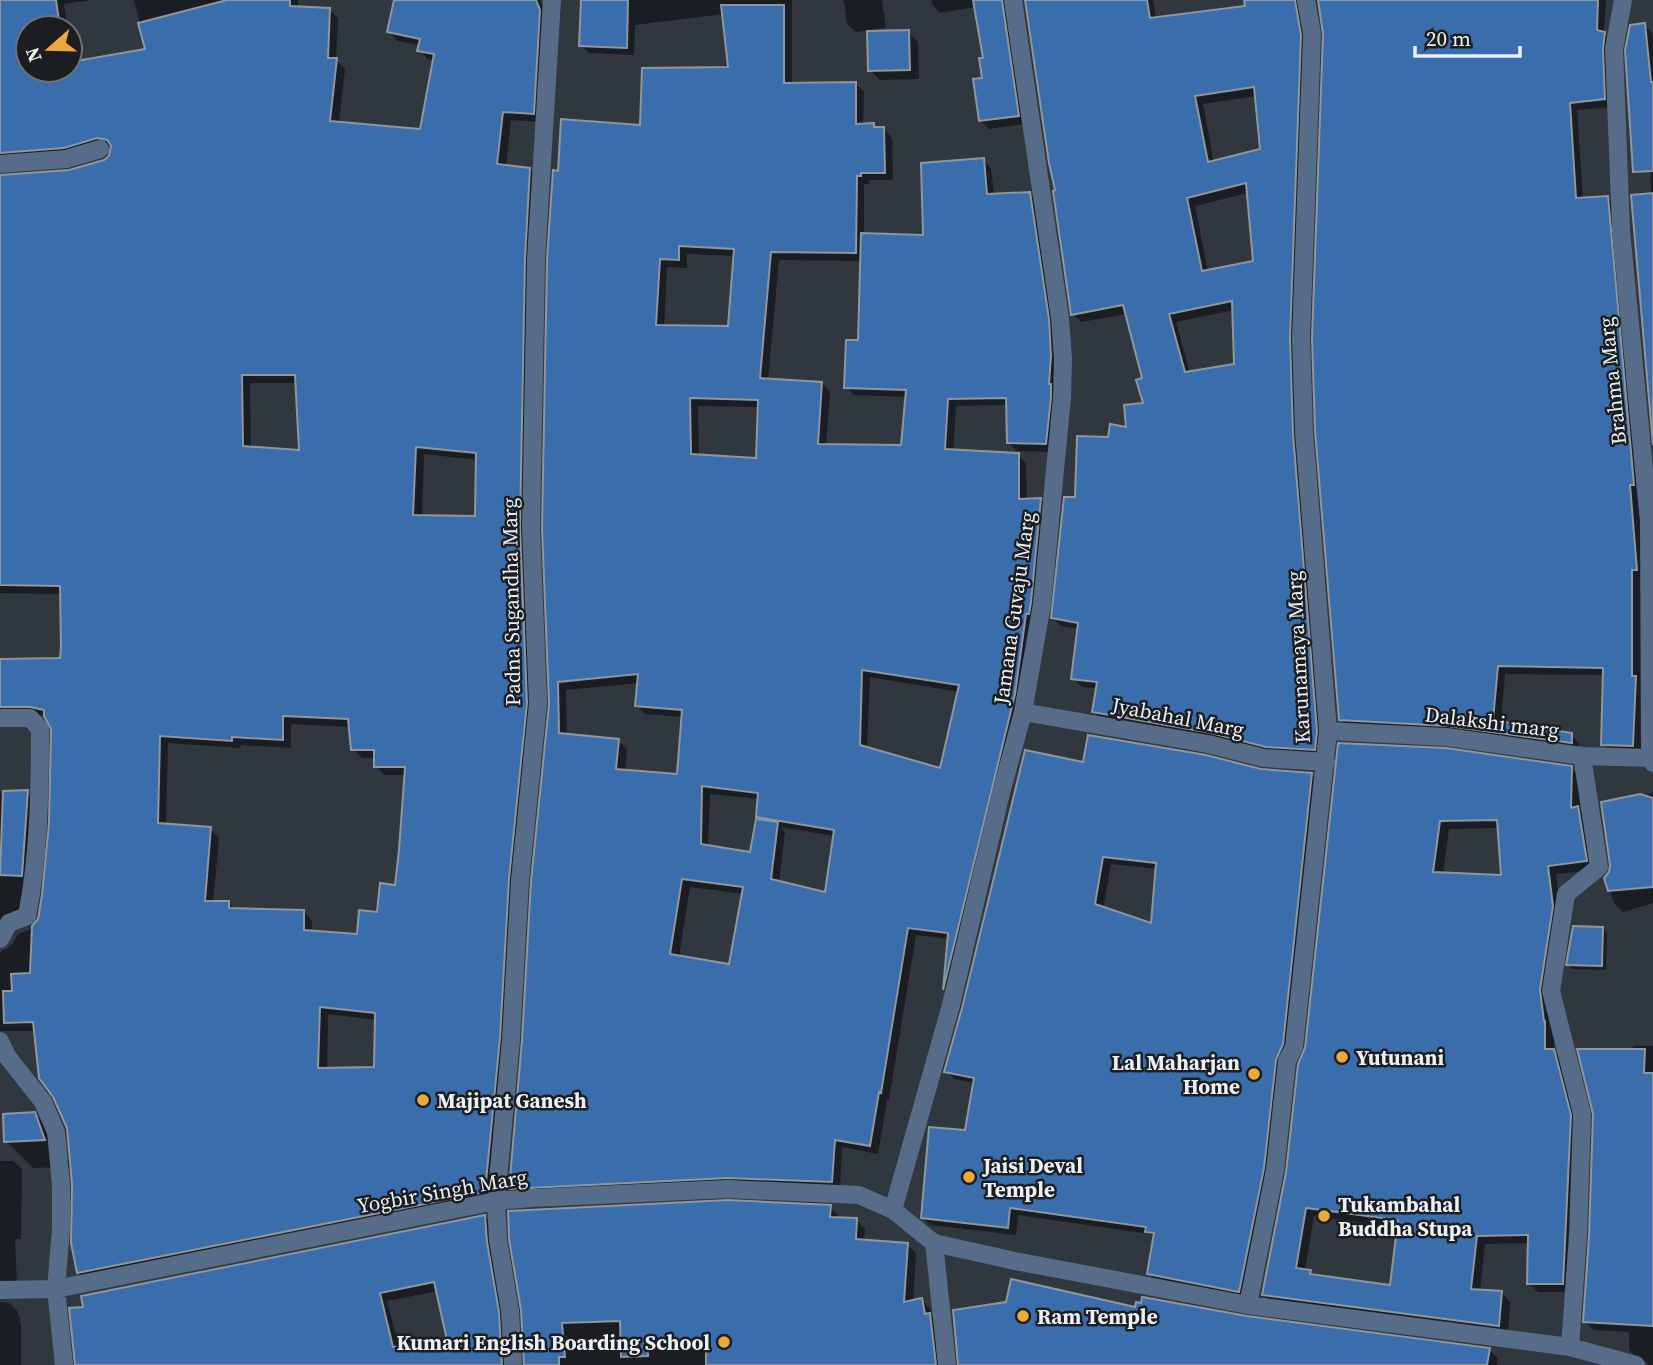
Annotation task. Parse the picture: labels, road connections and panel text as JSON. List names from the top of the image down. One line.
{"streets":{"street":["Brahma Marg","Padna Sugandha Marg","Jamana Guvaju Marg","Karunamaya Marg","Jyabahal Marg","Dalakshi marg","Yogbir Singh Marg"]},"crossings":[["Brahma Marg","Dalakshi marg"],["Padna Sugandha Marg","Yogbir Singh Marg"],["Jamana Guvaju Marg","Jyabahal Marg"],["Jamana Guvaju Marg","Yogbir Singh Marg"],["Karunamaya Marg","Jyabahal Marg"],["Karunamaya Marg","Dalakshi marg"]],"places":["Yutunani","Lal Maharjan Home","Majipat Ganesh","Jaisi Deval Temple","Tukambahal Buddha Stupa","Ram Temple","Kumari English Boarding School"],"scale_bar":"20 m","north":"left"}
